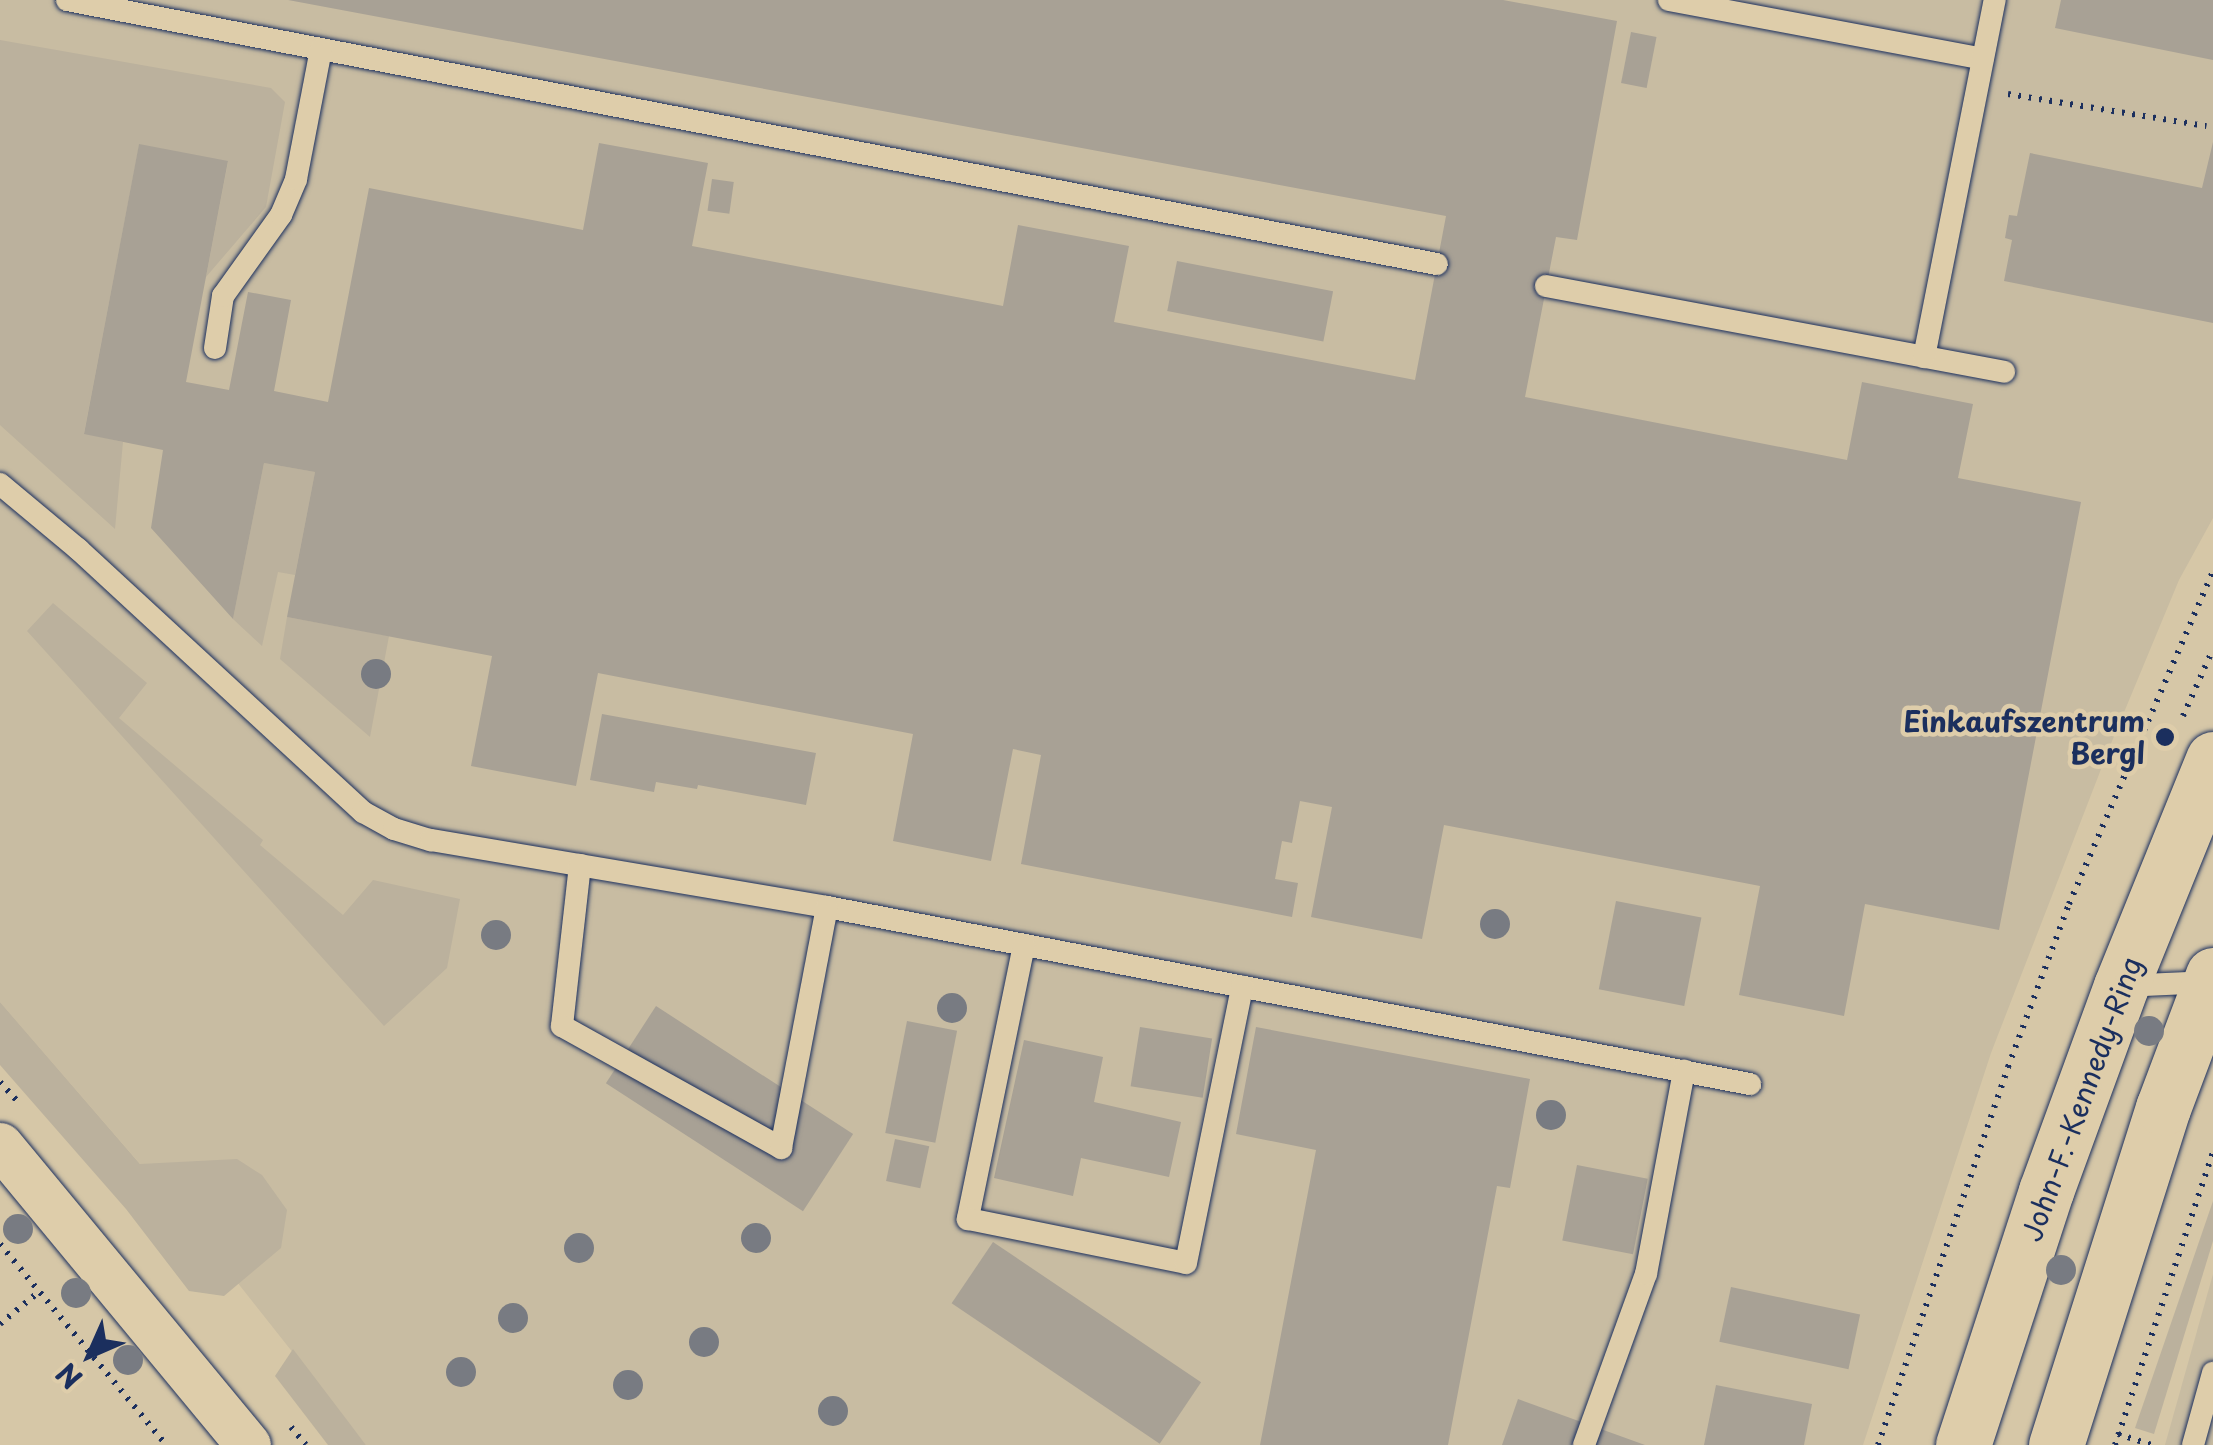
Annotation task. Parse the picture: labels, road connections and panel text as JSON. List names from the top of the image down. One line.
{"streets":{"main road":["John-F.-Kennedy-Ring"]},"places":["Einkaufszentrum Bergl"],"north":"bottom left"}
